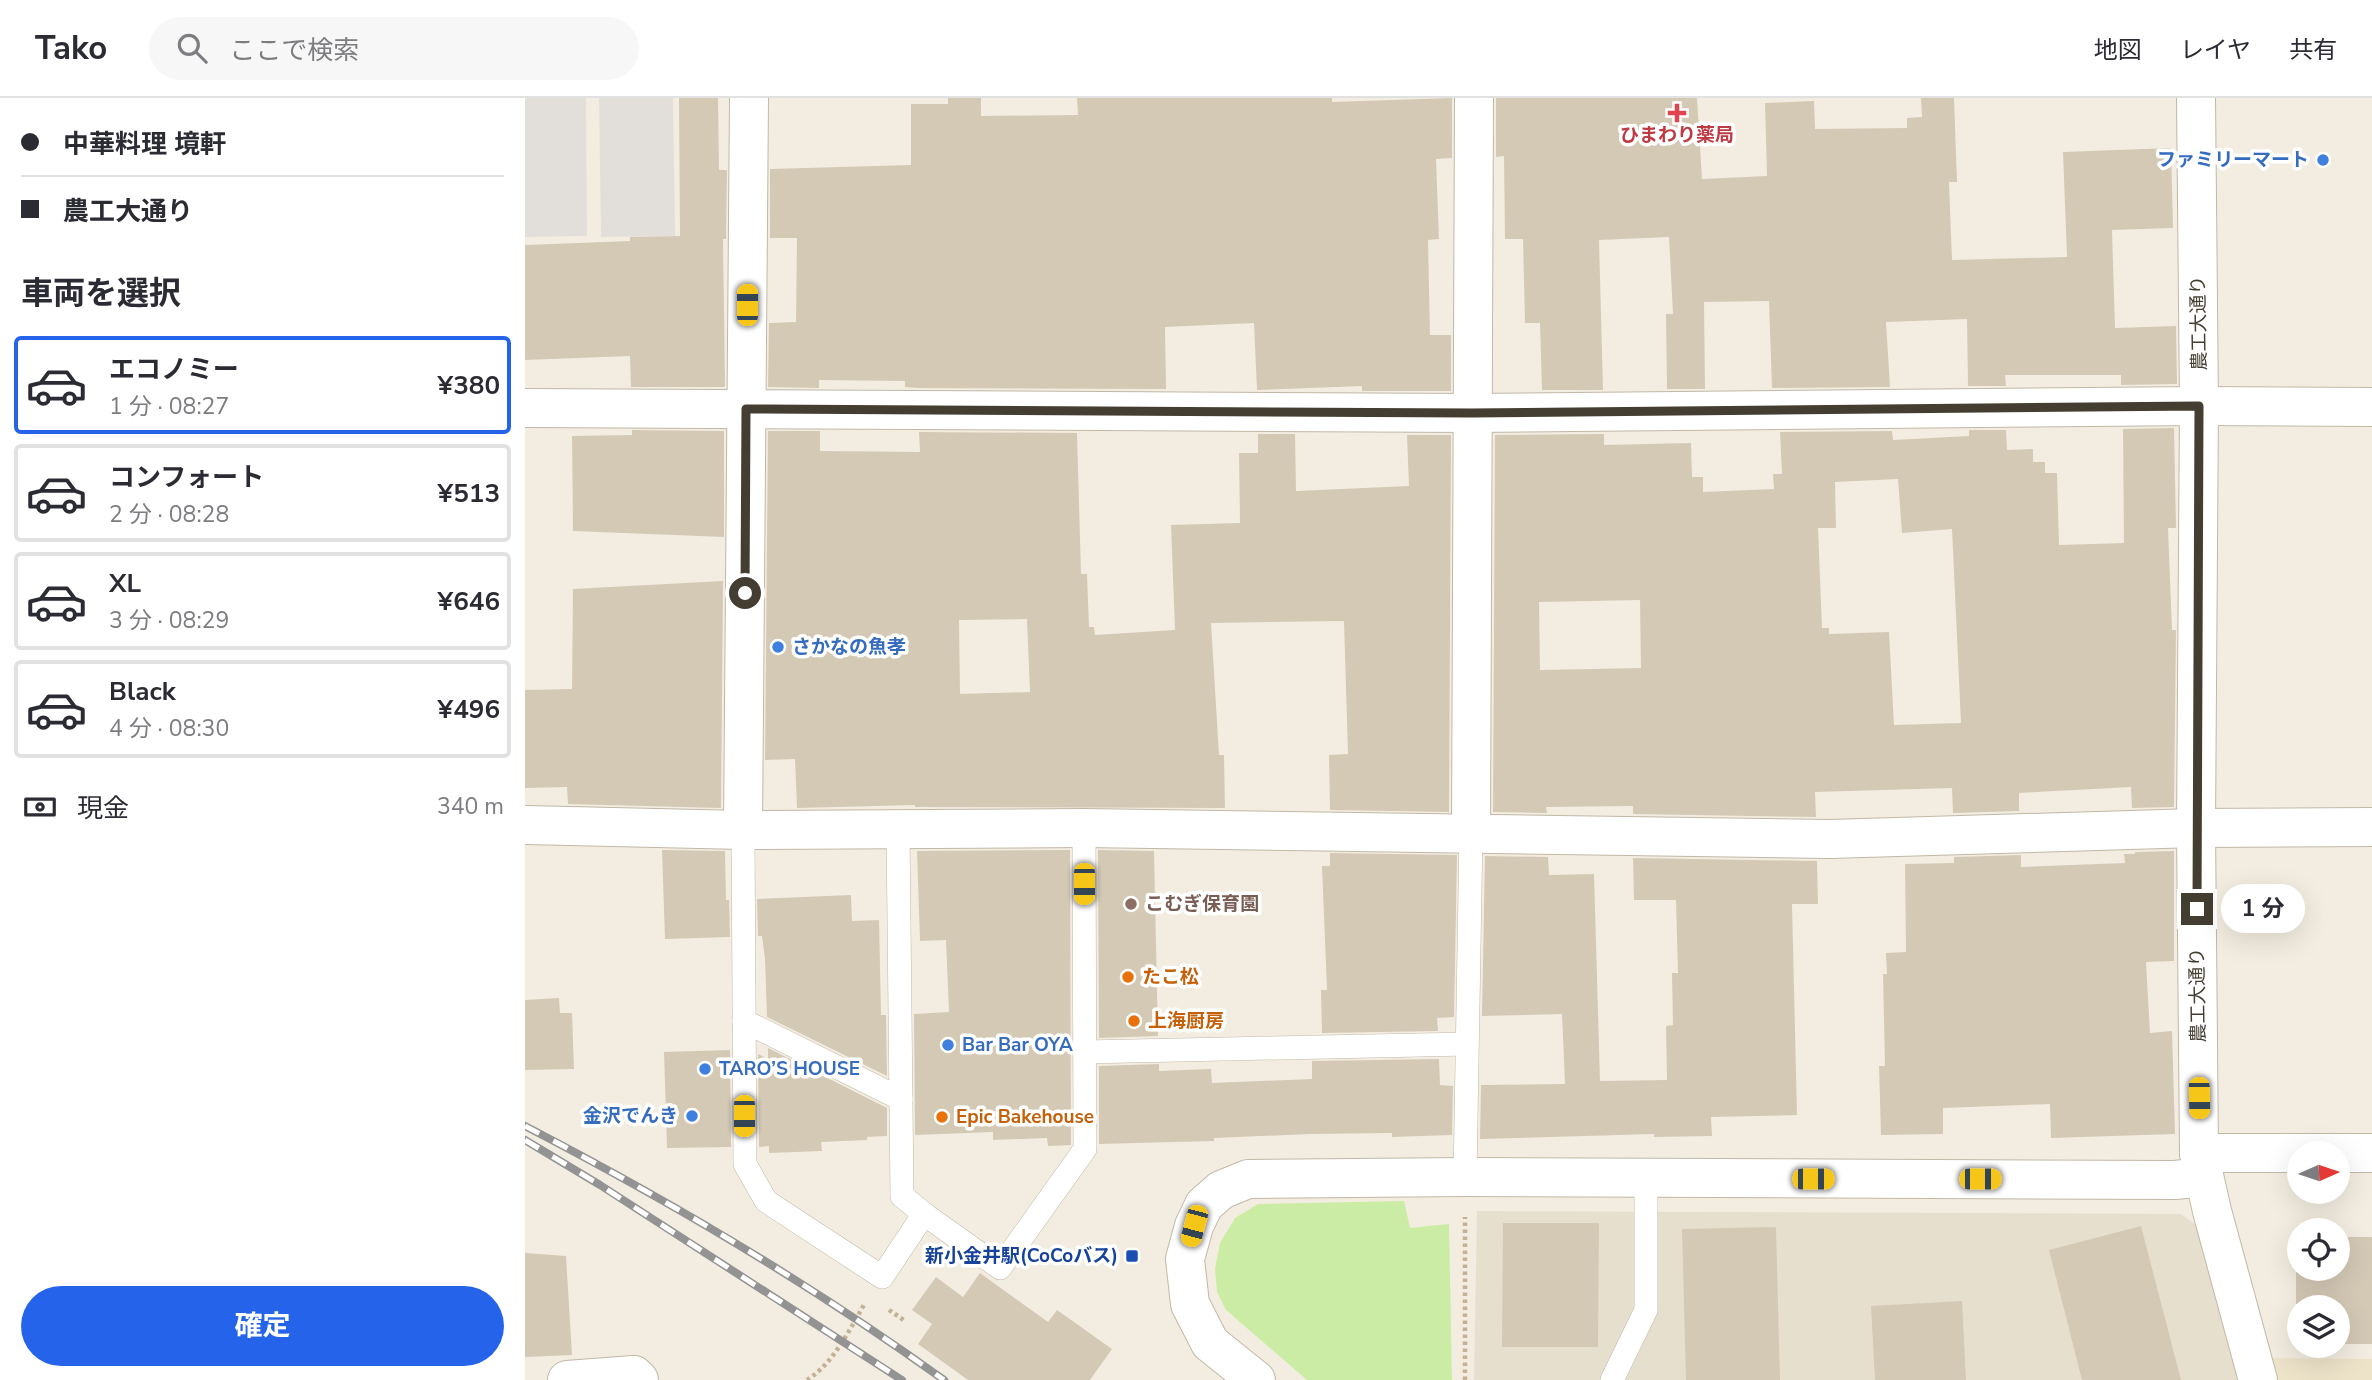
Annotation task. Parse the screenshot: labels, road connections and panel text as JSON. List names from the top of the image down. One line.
{"streets":{"street":["農工大通り"]},"places":{"health":["ひまわり薬局"],"other":["ファミリーマート","さかなの魚孝","こむぎ保育園","たこ松","上海厨房","Bar Bar OYA","TARO’S HOUSE","金沢でんき","Epic Bakehouse"],"transit":["新小金井駅(CoCoバス)"]},"north":"right","page":{"header":"Tako","search":"ここで検索","nav":["地図","レイヤ","共有"],"banner":["中華料理 境軒","農工大通り"],"heading":"車両を選択","list":[{"name":"エコノミー","note":"1 分 · 08:27","value":"¥380"},{"name":"コンフォート","note":"2 分 · 08:28","value":"¥513"},{"name":"XL","note":"3 分 · 08:29","value":"¥646"},{"name":"Black","note":"4 分 · 08:30","value":"¥496"}],"pay":["現金","340 m"],"bubble":"1 分","buttons":"確定"}}
